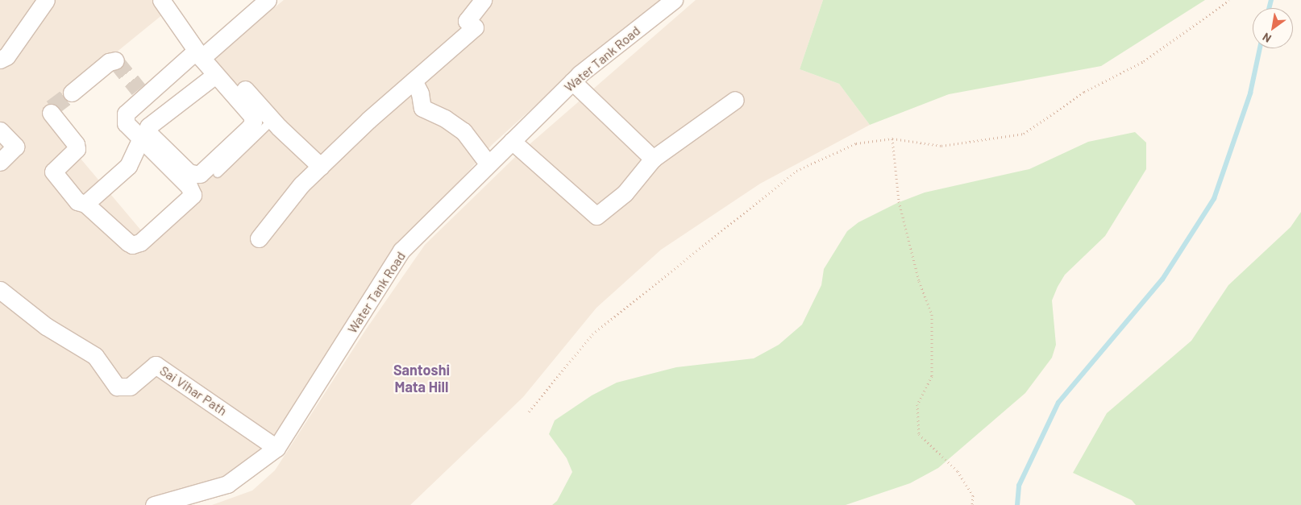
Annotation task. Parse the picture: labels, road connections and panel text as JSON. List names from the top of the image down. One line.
{"streets":{"street":["Water Tank Road","Sai Vihar Path"]},"crossings":[["Water Tank Road","Sai Vihar Path"]],"districts":["Santoshi Mata Hill"],"north":"bottom left"}
